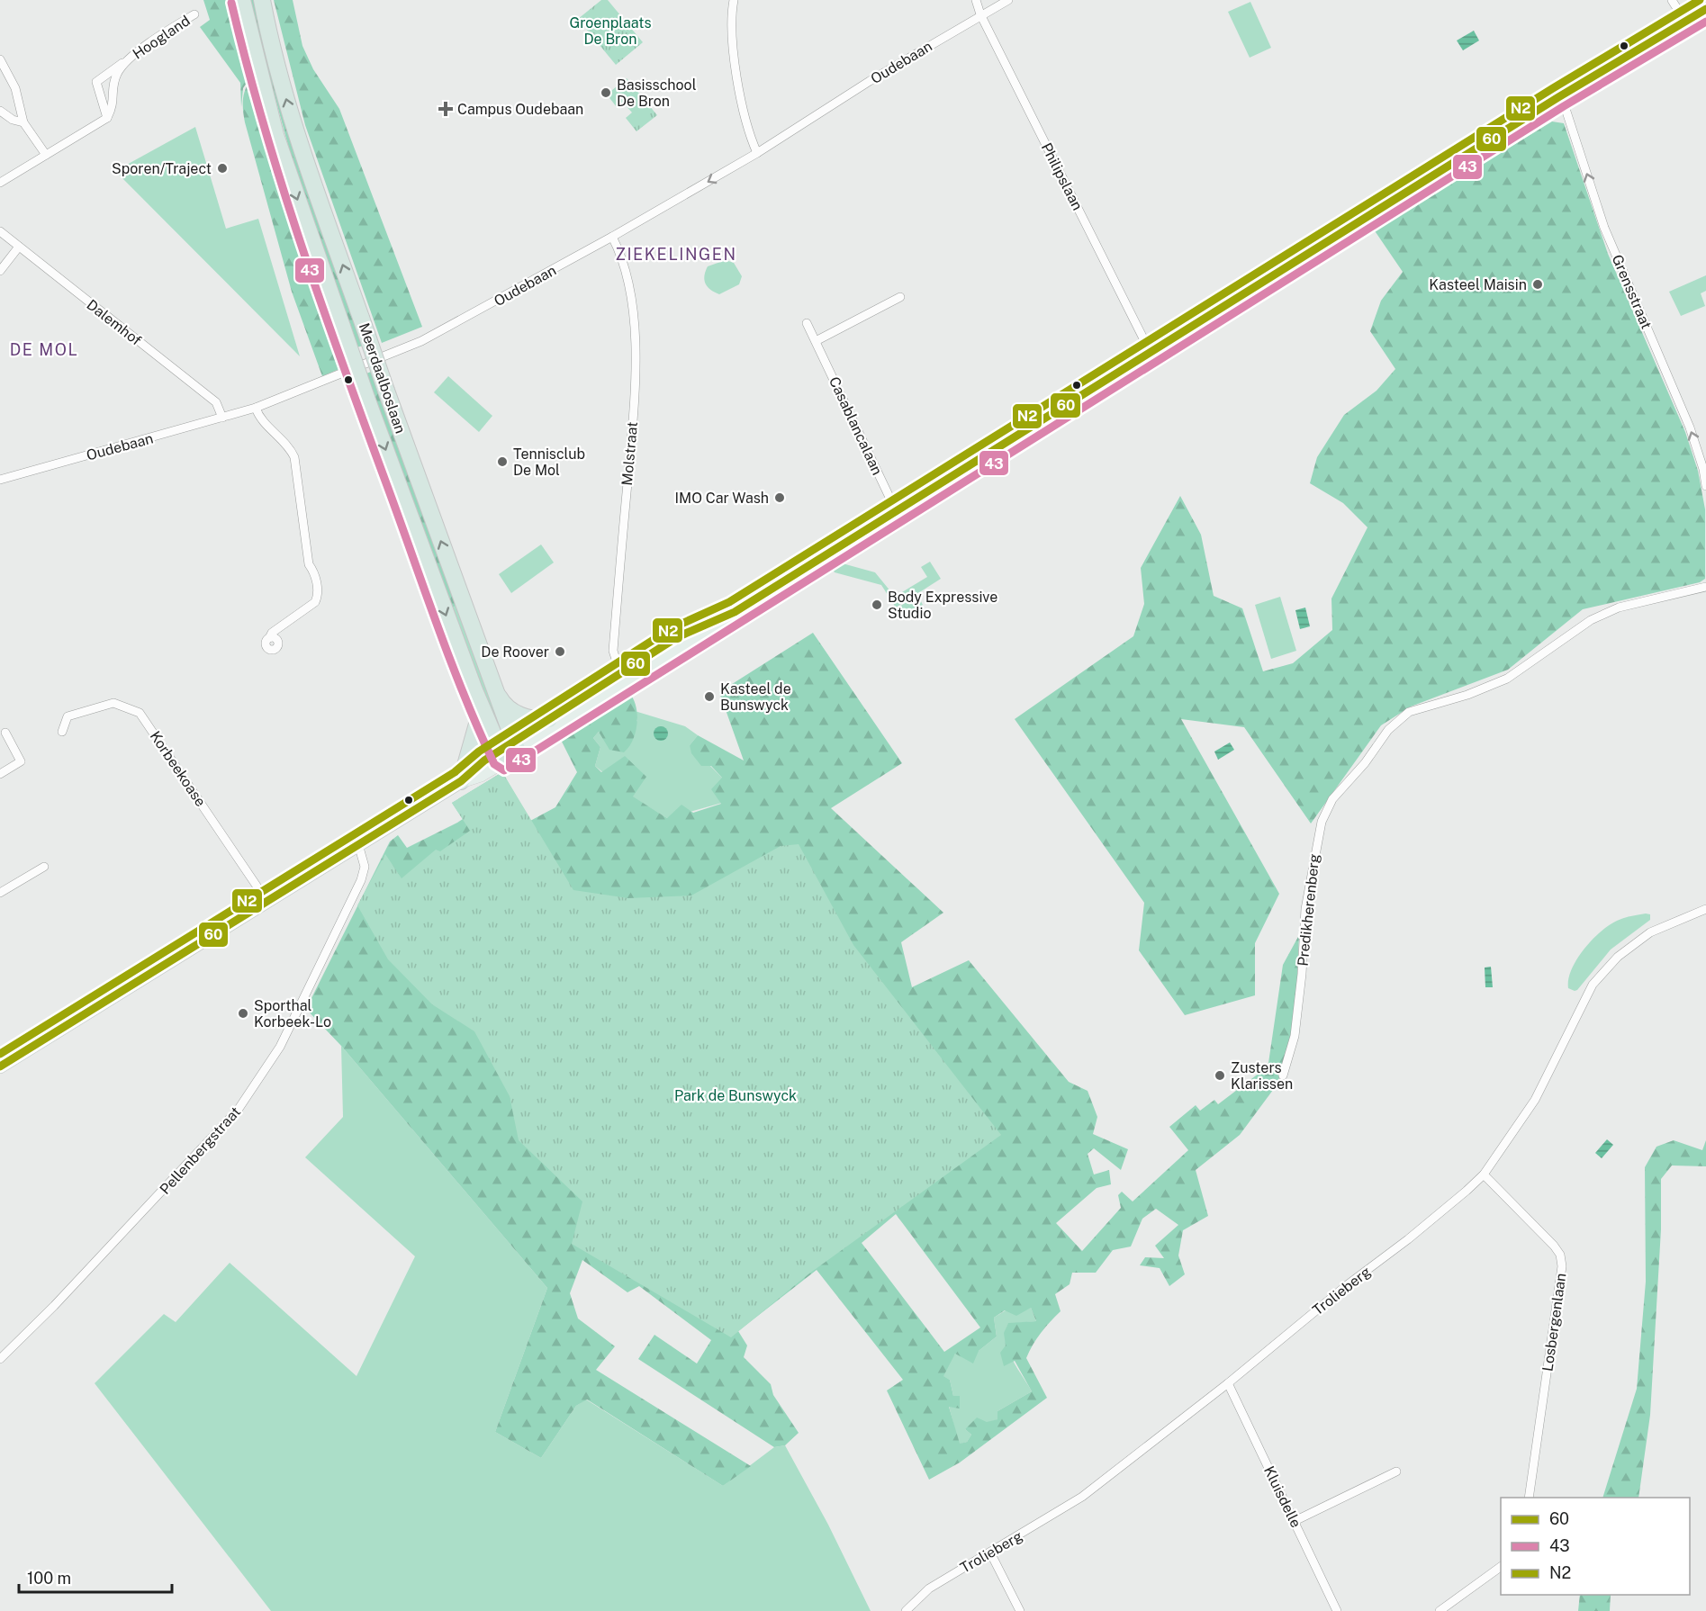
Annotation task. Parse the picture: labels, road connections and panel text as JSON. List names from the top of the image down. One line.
{"streets":{"highway":["Meerdaalboslaan"],"street":["Hoogland","Oudebaan","Philipslaan","Grensstraat","Dalemhof","Casablancalaan","Molstraat","Korbeekoase","Predikherenberg","Pellenbergstraat","Trolieberg","Losbergenlaan","Kluisdelle"]},"crossings":[["Oudebaan","Philipslaan"],["Oudebaan","Dalemhof"],["Oudebaan","Molstraat"],["Trolieberg","Losbergenlaan"],["Trolieberg","Kluisdelle"]],"one_way":["Grensstraat"],"districts":["ZIEKELINGEN","DE MOL"],"parks":["Groenplaats De Bron","Park de Bunswyck"],"places":{"other":["Basisschool De Bron","Sporen/Traject","Kasteel Maisin","Tennisclub De Mol","IMO Car Wash","Body Expressive Studio","De Roover","Kasteel de Bunswyck","Sporthal Korbeek-Lo","Zusters Klarissen"],"health":["Campus Oudebaan"]},"lines":["transit line N2","transit line 43","transit line 60"],"legend":["60","43","N2"],"scale_bar":"100 m"}
